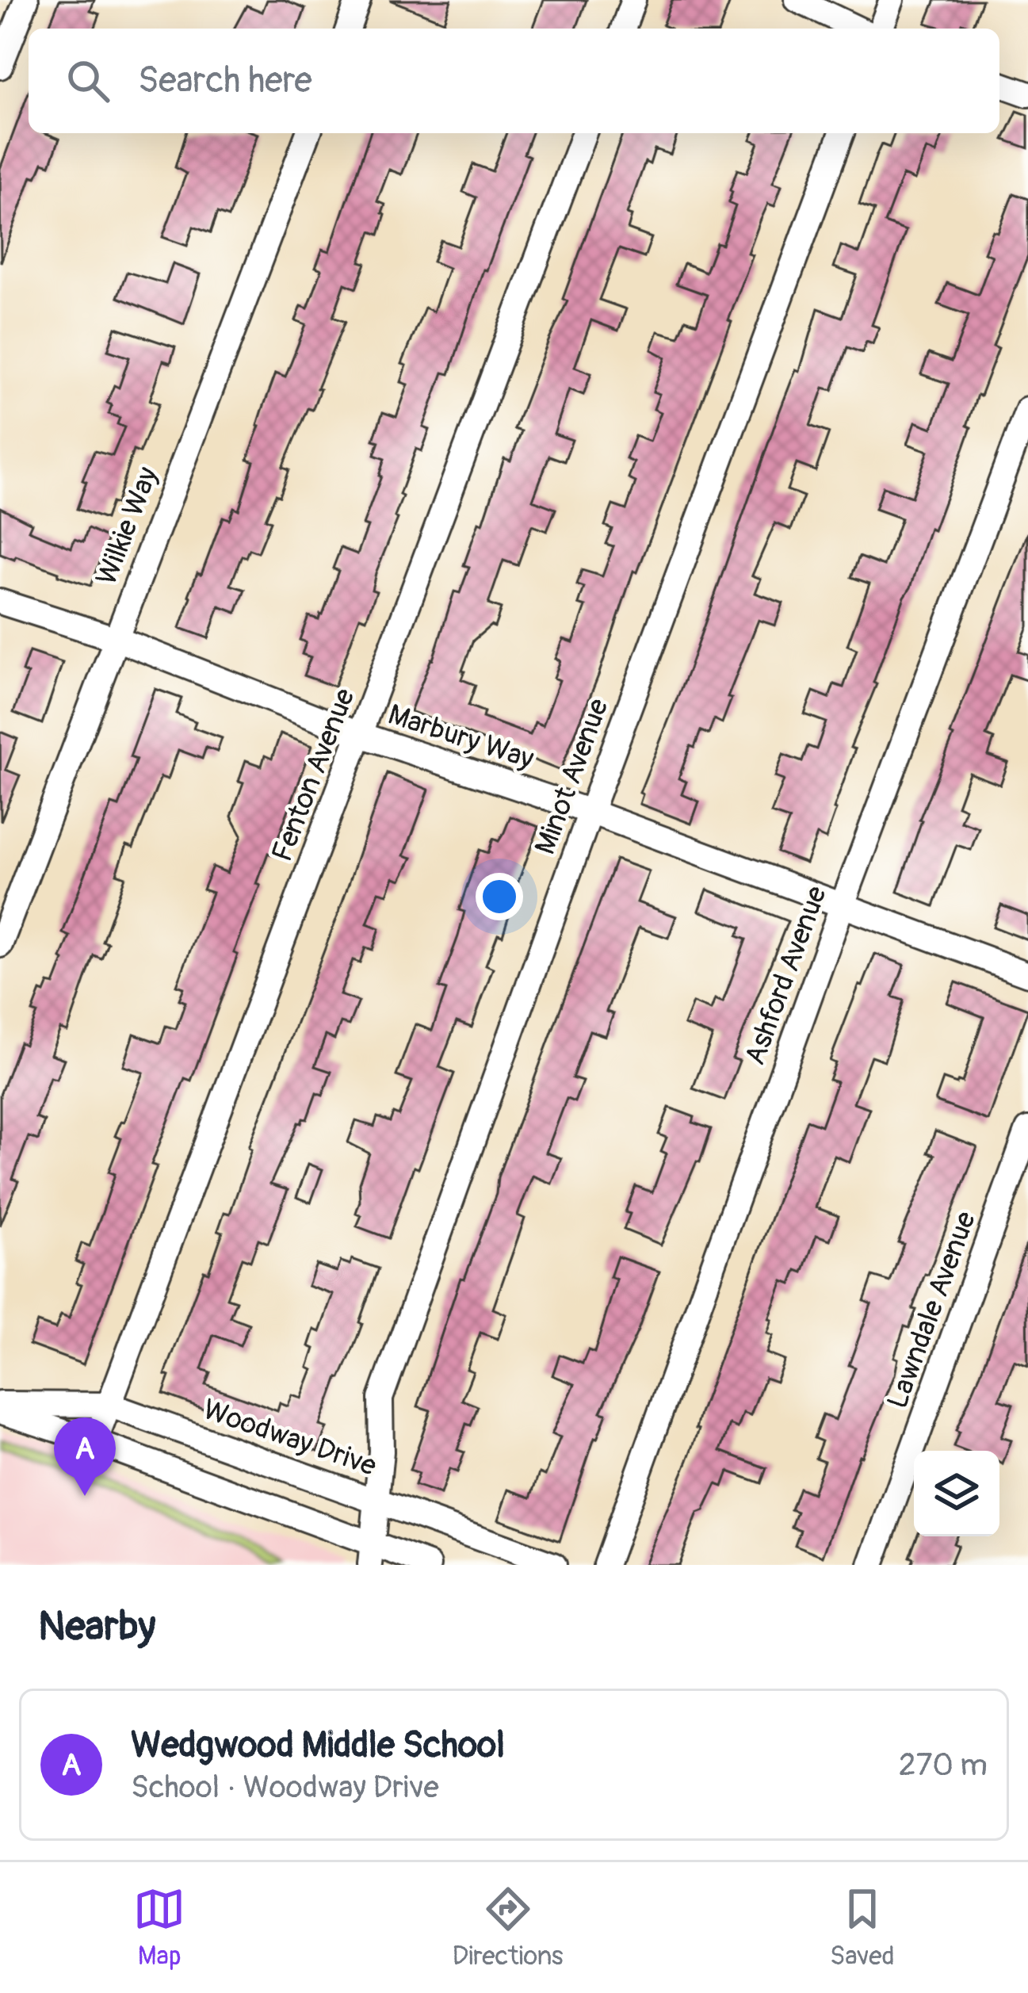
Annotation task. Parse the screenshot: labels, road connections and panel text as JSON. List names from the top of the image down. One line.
{"streets":{"street":["Wilkie Way","Marbury Way","Fenton Avenue","Minot Avenue","Ashford Avenue","Lawndale Avenue","Woodway Drive"]},"crossings":[["Wilkie Way","Marbury Way"],["Marbury Way","Fenton Avenue"],["Marbury Way","Minot Avenue"],["Marbury Way","Ashford Avenue"],["Fenton Avenue","Woodway Drive"],["Minot Avenue","Woodway Drive"]],"page":{"search":"Search here","pins":"A","heading":"Nearby","list":[{"mark":"A","name":"Wedgwood Middle School","note":"School · Woodway Drive","value":"270 m"}],"nav":["Map","Directions","Saved"]}}
